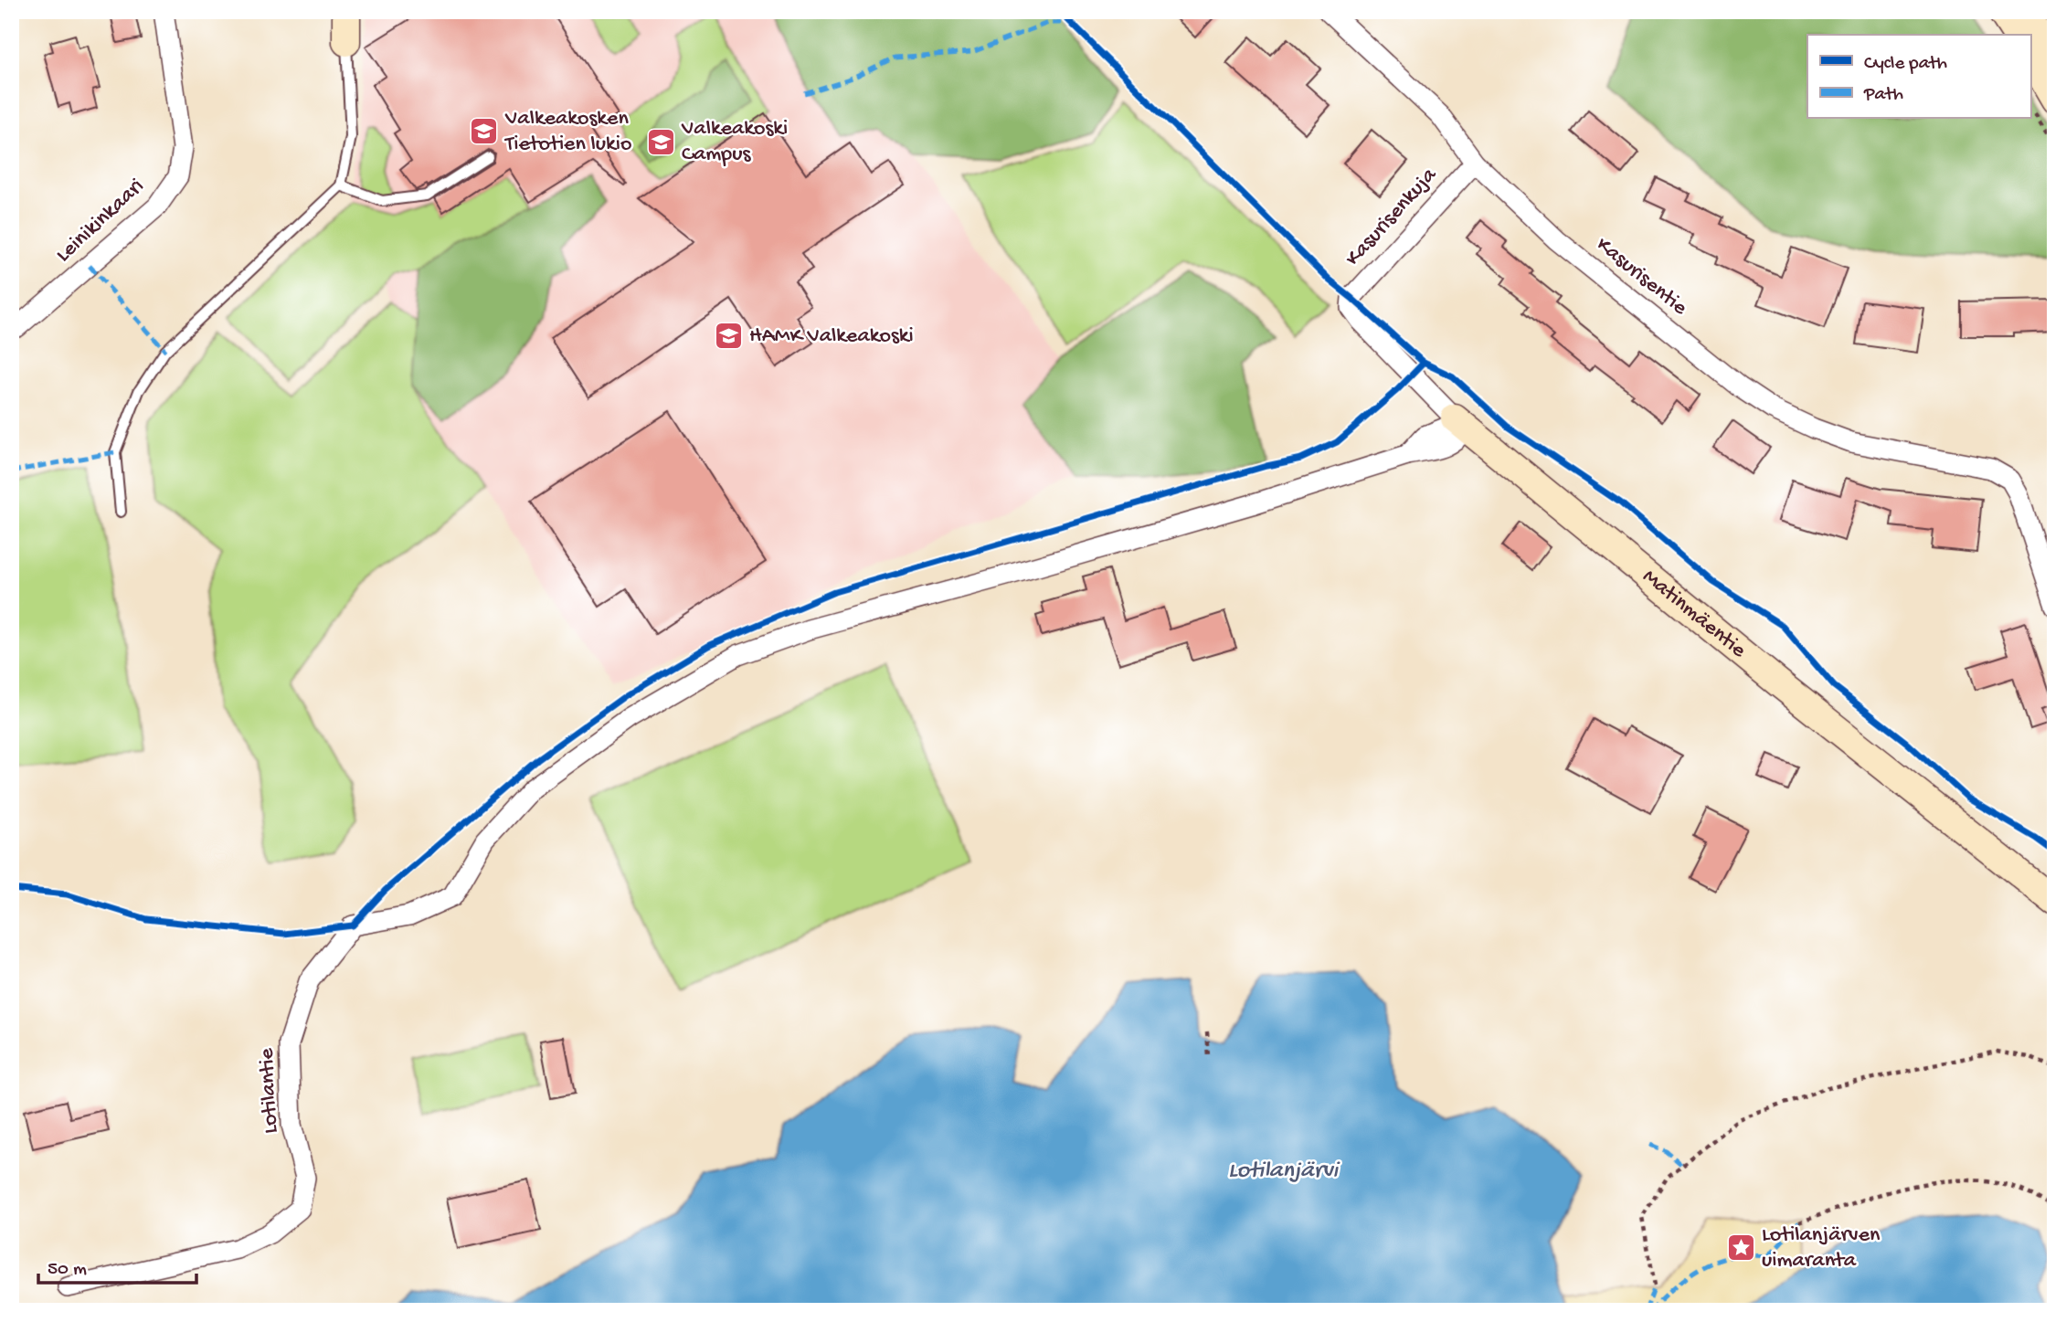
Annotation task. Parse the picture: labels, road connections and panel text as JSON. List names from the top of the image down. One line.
{"streets":{"street":["Kasurisenkuja","Leinikinkaari","Kasurisentie","Matinmäentie","Lotilantie"]},"crossings":[["Kasurisenkuja","Kasurisentie"],["Kasurisenkuja","Matinmäentie"],["Matinmäentie","Lotilantie"]],"water":["Lotilanjärvi"],"places":{"school or university":["Valkeakosken Tietotien lukio","Valkeakoski Campus","HAMK Valkeakoski"],"place":["Lotilanjärven uimaranta"]},"legend":["Cycle path","Path"],"scale_bar":"50 m"}
